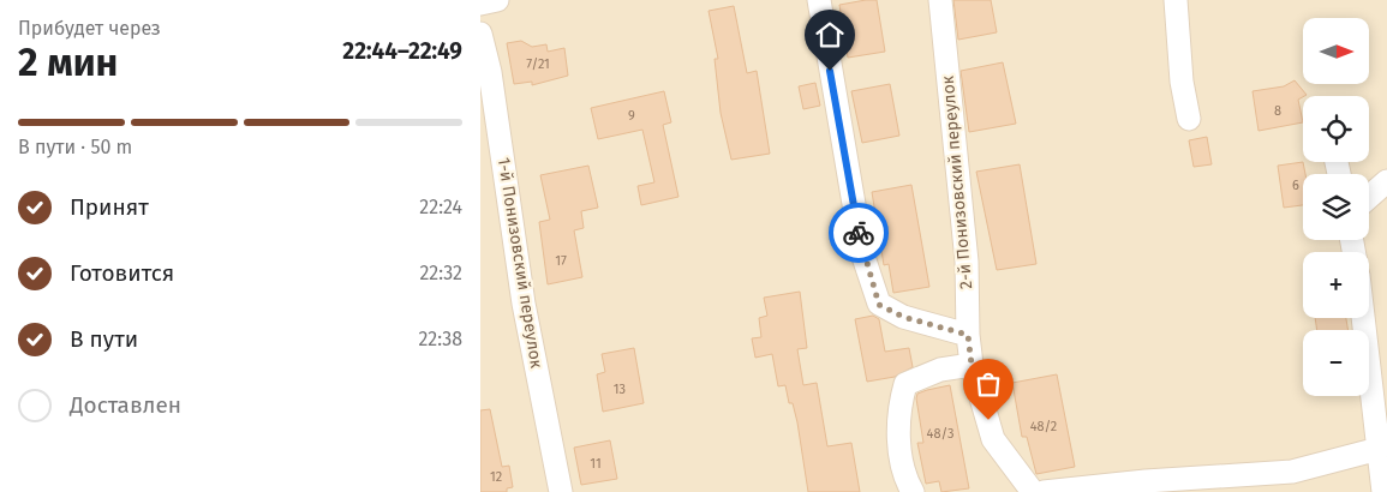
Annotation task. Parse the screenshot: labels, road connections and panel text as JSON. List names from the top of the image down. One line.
{"streets":{"street":["2-й Понизовский переулок","1-й Понизовский переулок"]},"house_numbers":["7/21","8","9","6","17","13","48/2","48/3","11","12"],"north":"right","page":{"heading":["2 мин","Прибудет через","22:44–22:49"],"map_buttons":["+","−"],"bar":"В пути · 50 m","list":[["Принят","22:24"],["Готовится","22:32"],["В пути","22:38"],"Доставлен"]}}
